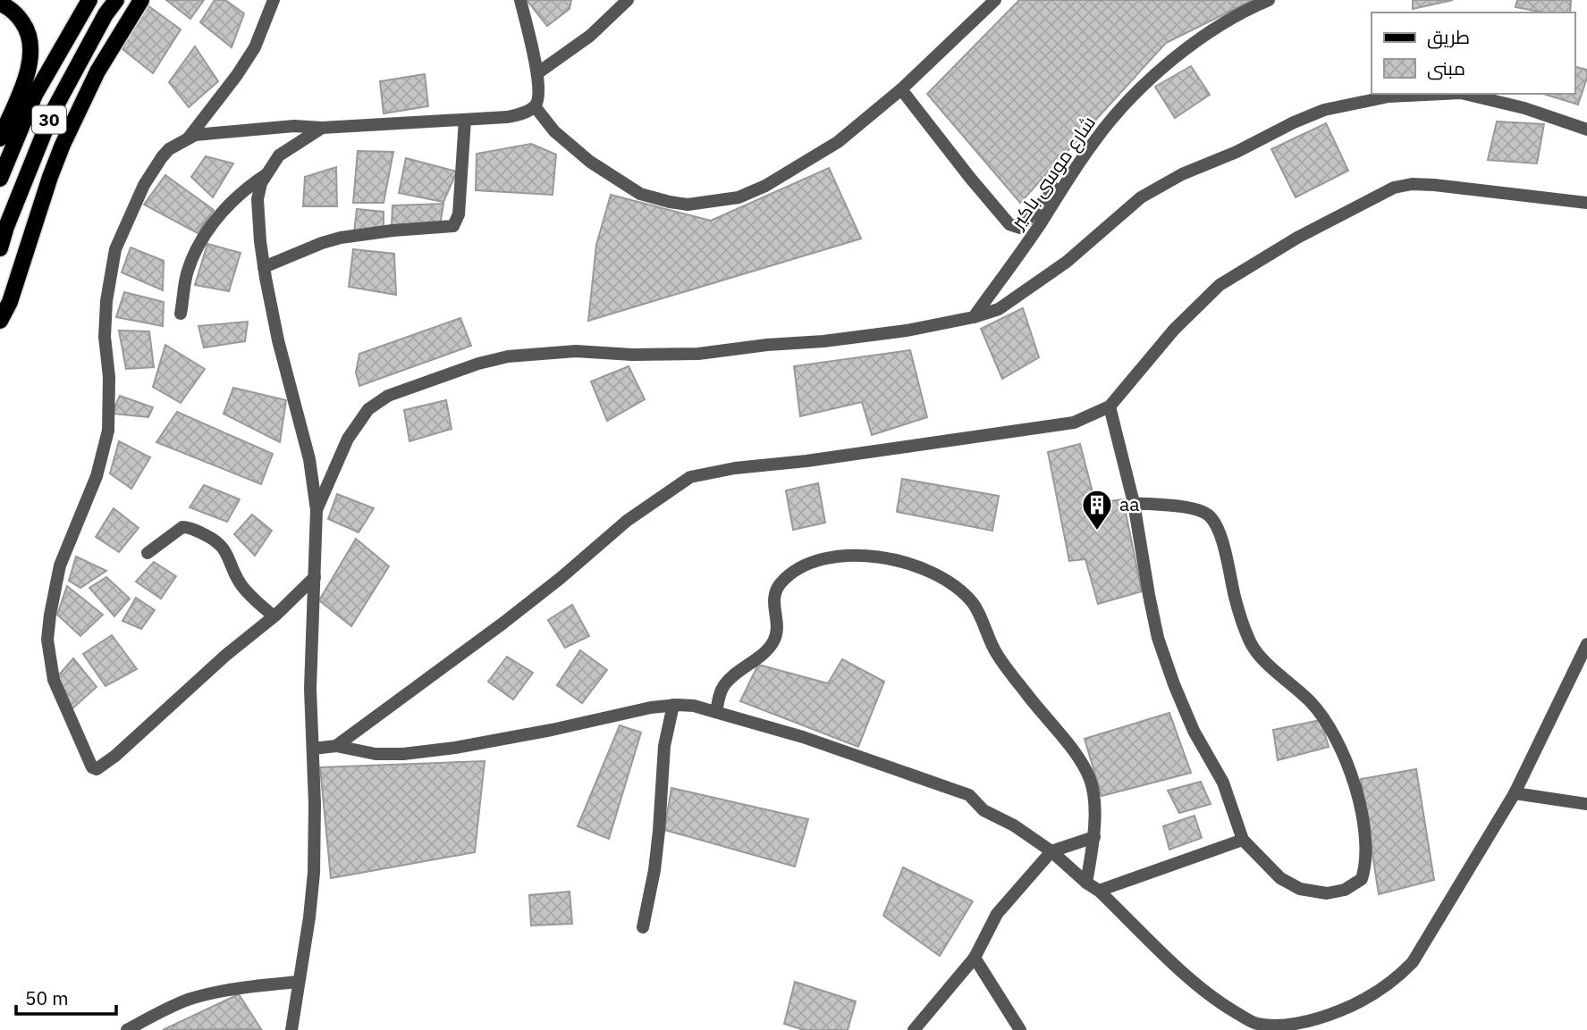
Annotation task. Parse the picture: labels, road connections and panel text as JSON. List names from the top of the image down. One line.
{"streets":{"main road":["30"],"street":["شارع موسى باكير"]},"places":{"building":["aa"]},"legend":["طريق","مبنى"],"scale_bar":"50 m"}
